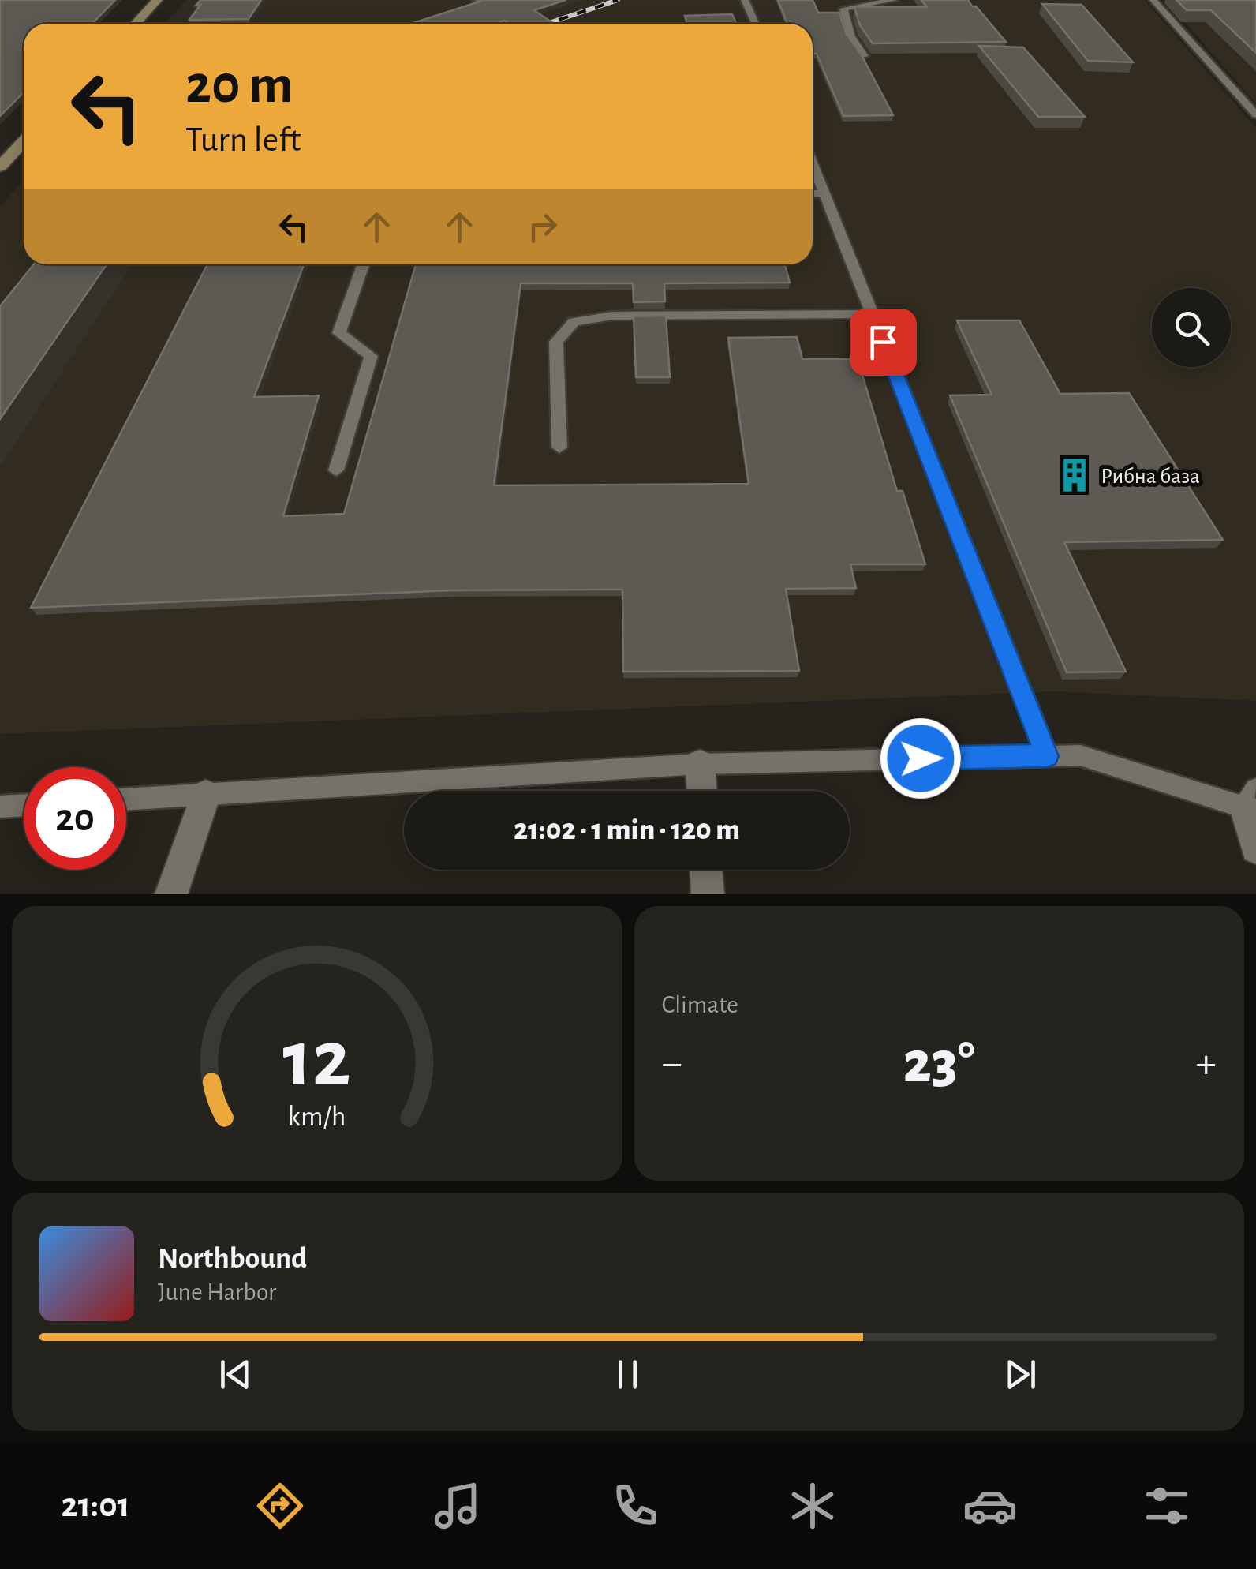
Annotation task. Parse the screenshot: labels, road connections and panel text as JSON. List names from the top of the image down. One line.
{"places":{"building":["Рибна база"]},"page":{"turn":["20 m","Turn left"],"limit":"20","trip":"21:02 · 1 min · 120 m","tile":"Climate","heat":["−","23°","+"],"song":["Northbound","June Harbor"],"tabs":"21:01","gauge":["12","km/h"]}}
